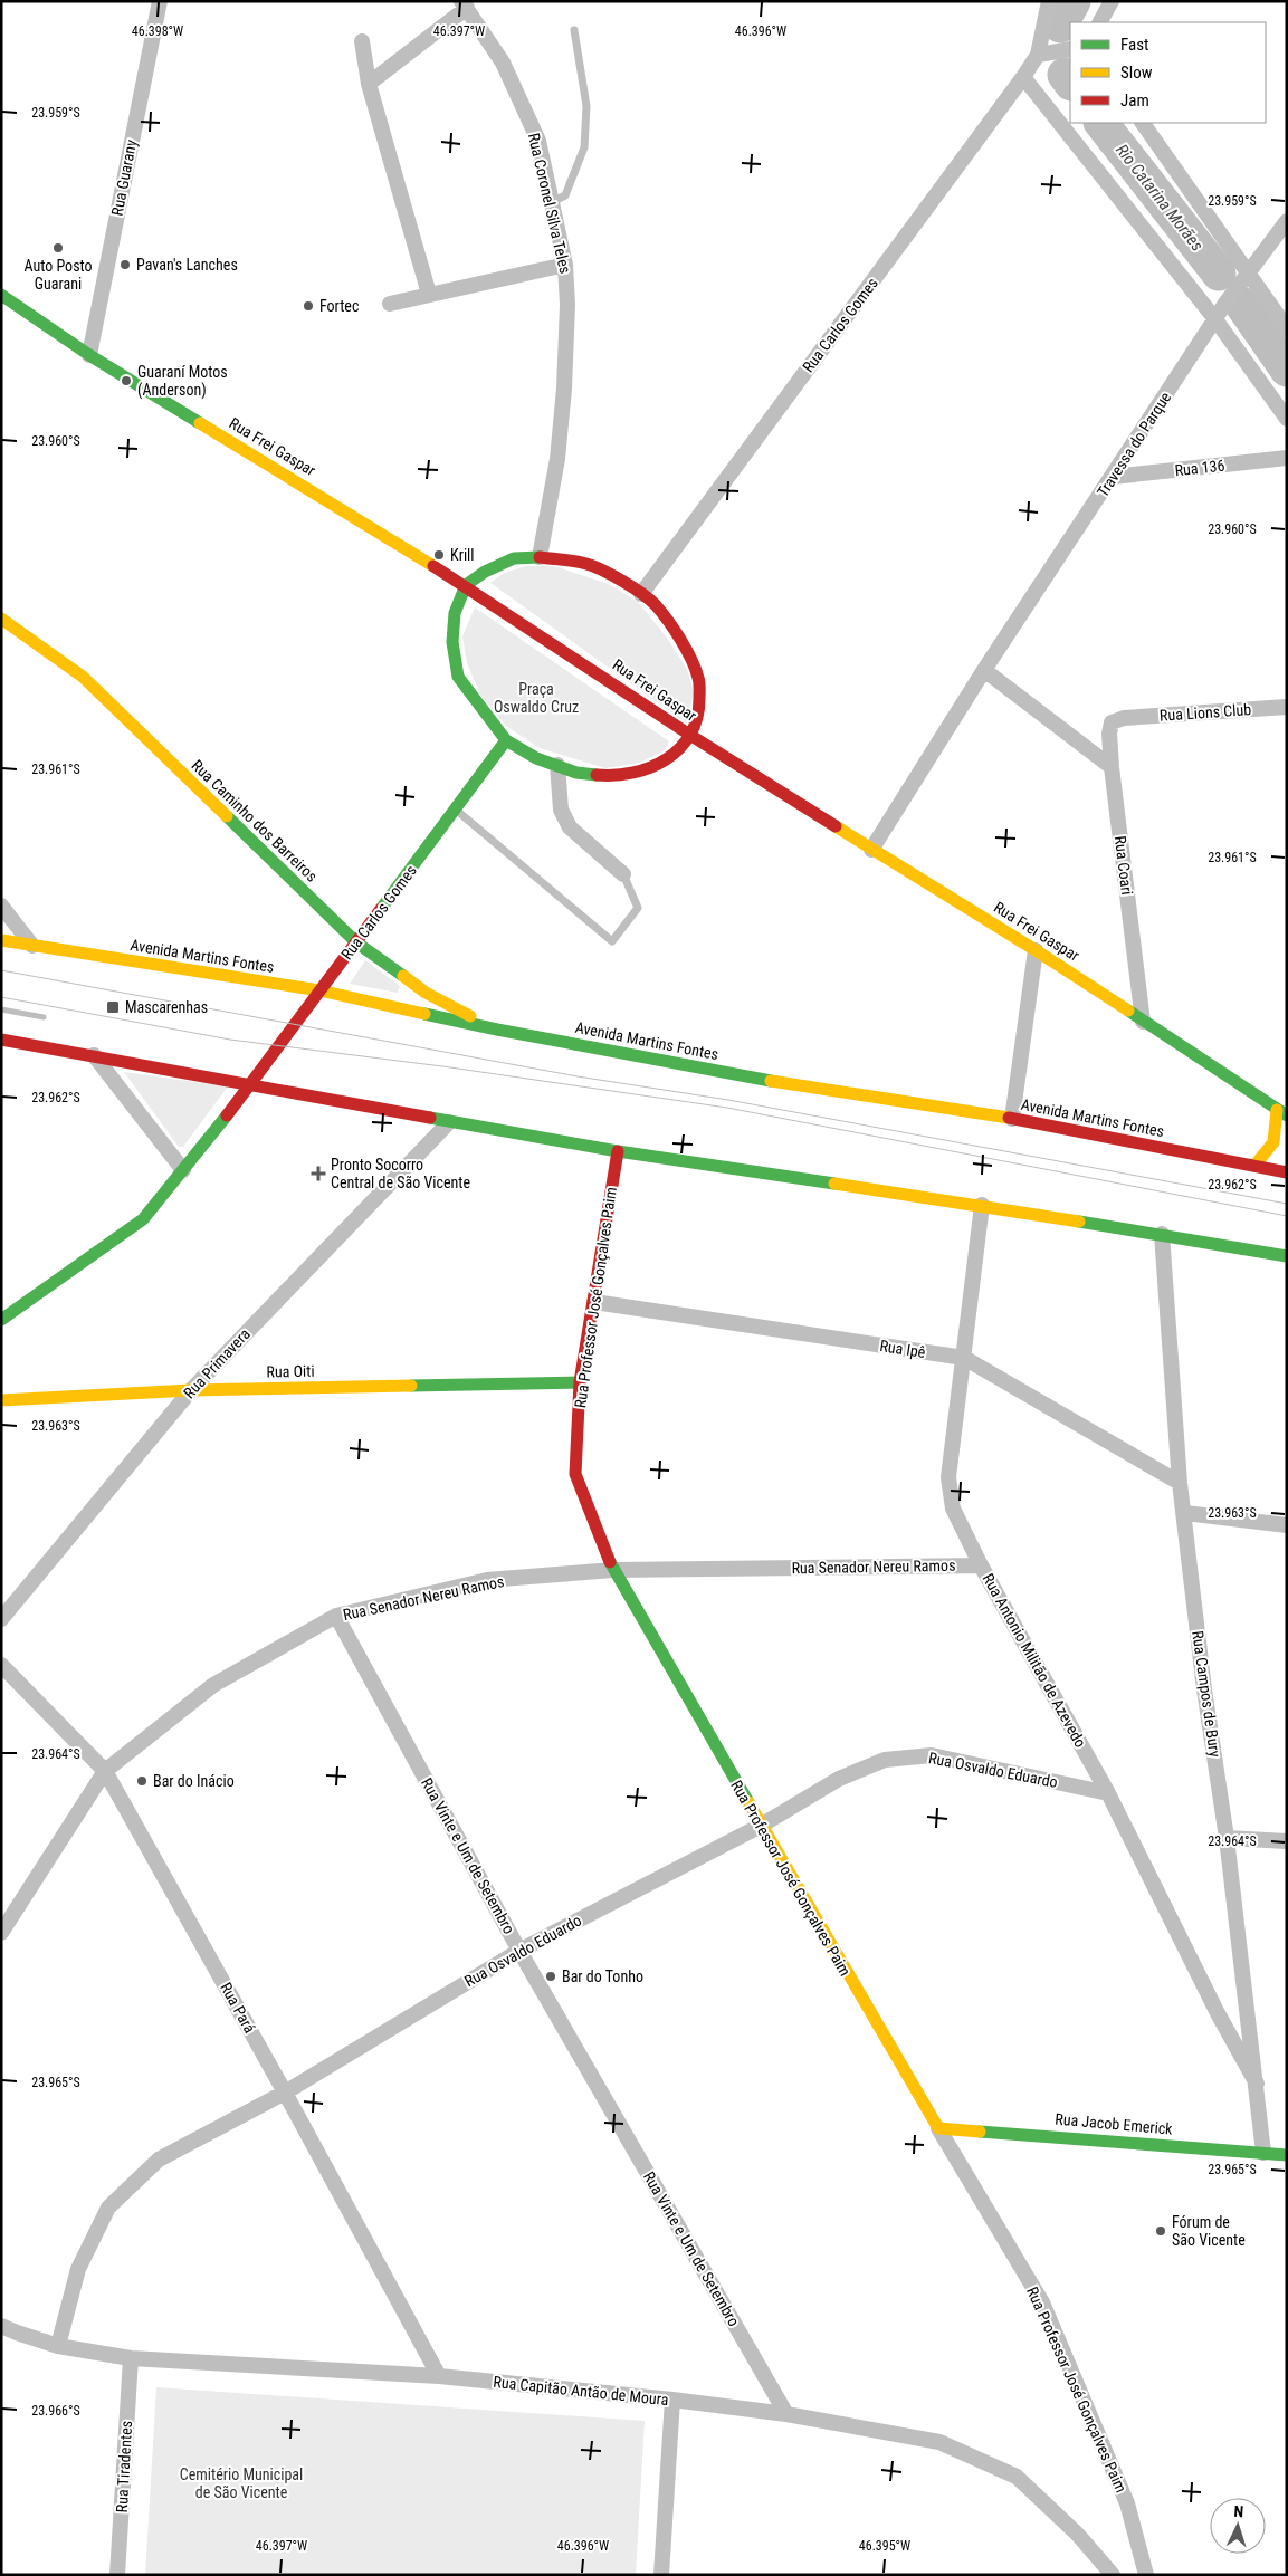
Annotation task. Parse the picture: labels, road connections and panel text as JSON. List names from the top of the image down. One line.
{"streets":{"street":["Rua Guarany","Rua Coronel Silva Teles","Rua Carlos Gomes","Travessa do Parque","Rua Frei Gaspar","Rua 136","Rua Lions Club","Rua Caminho dos Barreiros","Rua Coari","Avenida Martins Fontes","Rua Professor José Gonçalves Paim","Rua Ipê","Rua Primavera","Rua Oiti","Rua Senador Nereu Ramos","Rua Antonio Militão de Azevedo","Rua Campos de Bury","Rua Osvaldo Eduardo","Rua Vinte e Um de Setembro","Rua Pará","Rua Jacob Emerick","Rua Capitão Antão de Moura","Rua Tiradentes"]},"crossings":[["Rua Guarany","Rua Frei Gaspar"],["Rua Carlos Gomes","Rua Caminho dos Barreiros"],["Rua Carlos Gomes","Avenida Martins Fontes"],["Travessa do Parque","Rua Frei Gaspar"],["Travessa do Parque","Rua 136"],["Rua Frei Gaspar","Rua Coari"],["Rua Lions Club","Rua Coari"],["Rua Caminho dos Barreiros","Avenida Martins Fontes"],["Rua Professor José Gonçalves Paim","Rua Ipê"],["Rua Professor José Gonçalves Paim","Rua Oiti"],["Rua Professor José Gonçalves Paim","Rua Senador Nereu Ramos"],["Rua Professor José Gonçalves Paim","Rua Osvaldo Eduardo"],["Rua Professor José Gonçalves Paim","Rua Jacob Emerick"],["Rua Ipê","Rua Antonio Militão de Azevedo"],["Rua Ipê","Rua Campos de Bury"],["Rua Primavera","Rua Oiti"],["Rua Senador Nereu Ramos","Rua Antonio Militão de Azevedo"],["Rua Senador Nereu Ramos","Rua Vinte e Um de Setembro"],["Rua Senador Nereu Ramos","Rua Pará"],["Rua Antonio Militão de Azevedo","Rua Campos de Bury"],["Rua Antonio Militão de Azevedo","Rua Osvaldo Eduardo"],["Rua Campos de Bury","Rua Jacob Emerick"],["Rua Osvaldo Eduardo","Rua Vinte e Um de Setembro"],["Rua Osvaldo Eduardo","Rua Pará"],["Rua Osvaldo Eduardo","Rua Capitão Antão de Moura"],["Rua Vinte e Um de Setembro","Rua Capitão Antão de Moura"],["Rua Pará","Rua Capitão Antão de Moura"],["Rua Capitão Antão de Moura","Rua Tiradentes"]],"water":["Rio Catarina Morães"],"parks":["Praça Oswaldo Cruz","Cemitério Municipal de São Vicente"],"places":{"other":["Auto Posto Guarani","Pavan's Lanches","Fortec","Guaraní Motos (Anderson)","Krill","Bar do Inácio","Bar do Tonho","Fórum de São Vicente"],"transit":["Mascarenhas"],"health":["Pronto Socorro Central de São Vicente"]},"legend":["Fast","Slow","Jam"],"north":"top","coordinates":["46.398°W","46.397°W","46.396°W","23.959°S","23.960°S","23.961°S","23.962°S","23.963°S","23.964°S","23.965°S","23.966°S","46.395°W"]}
